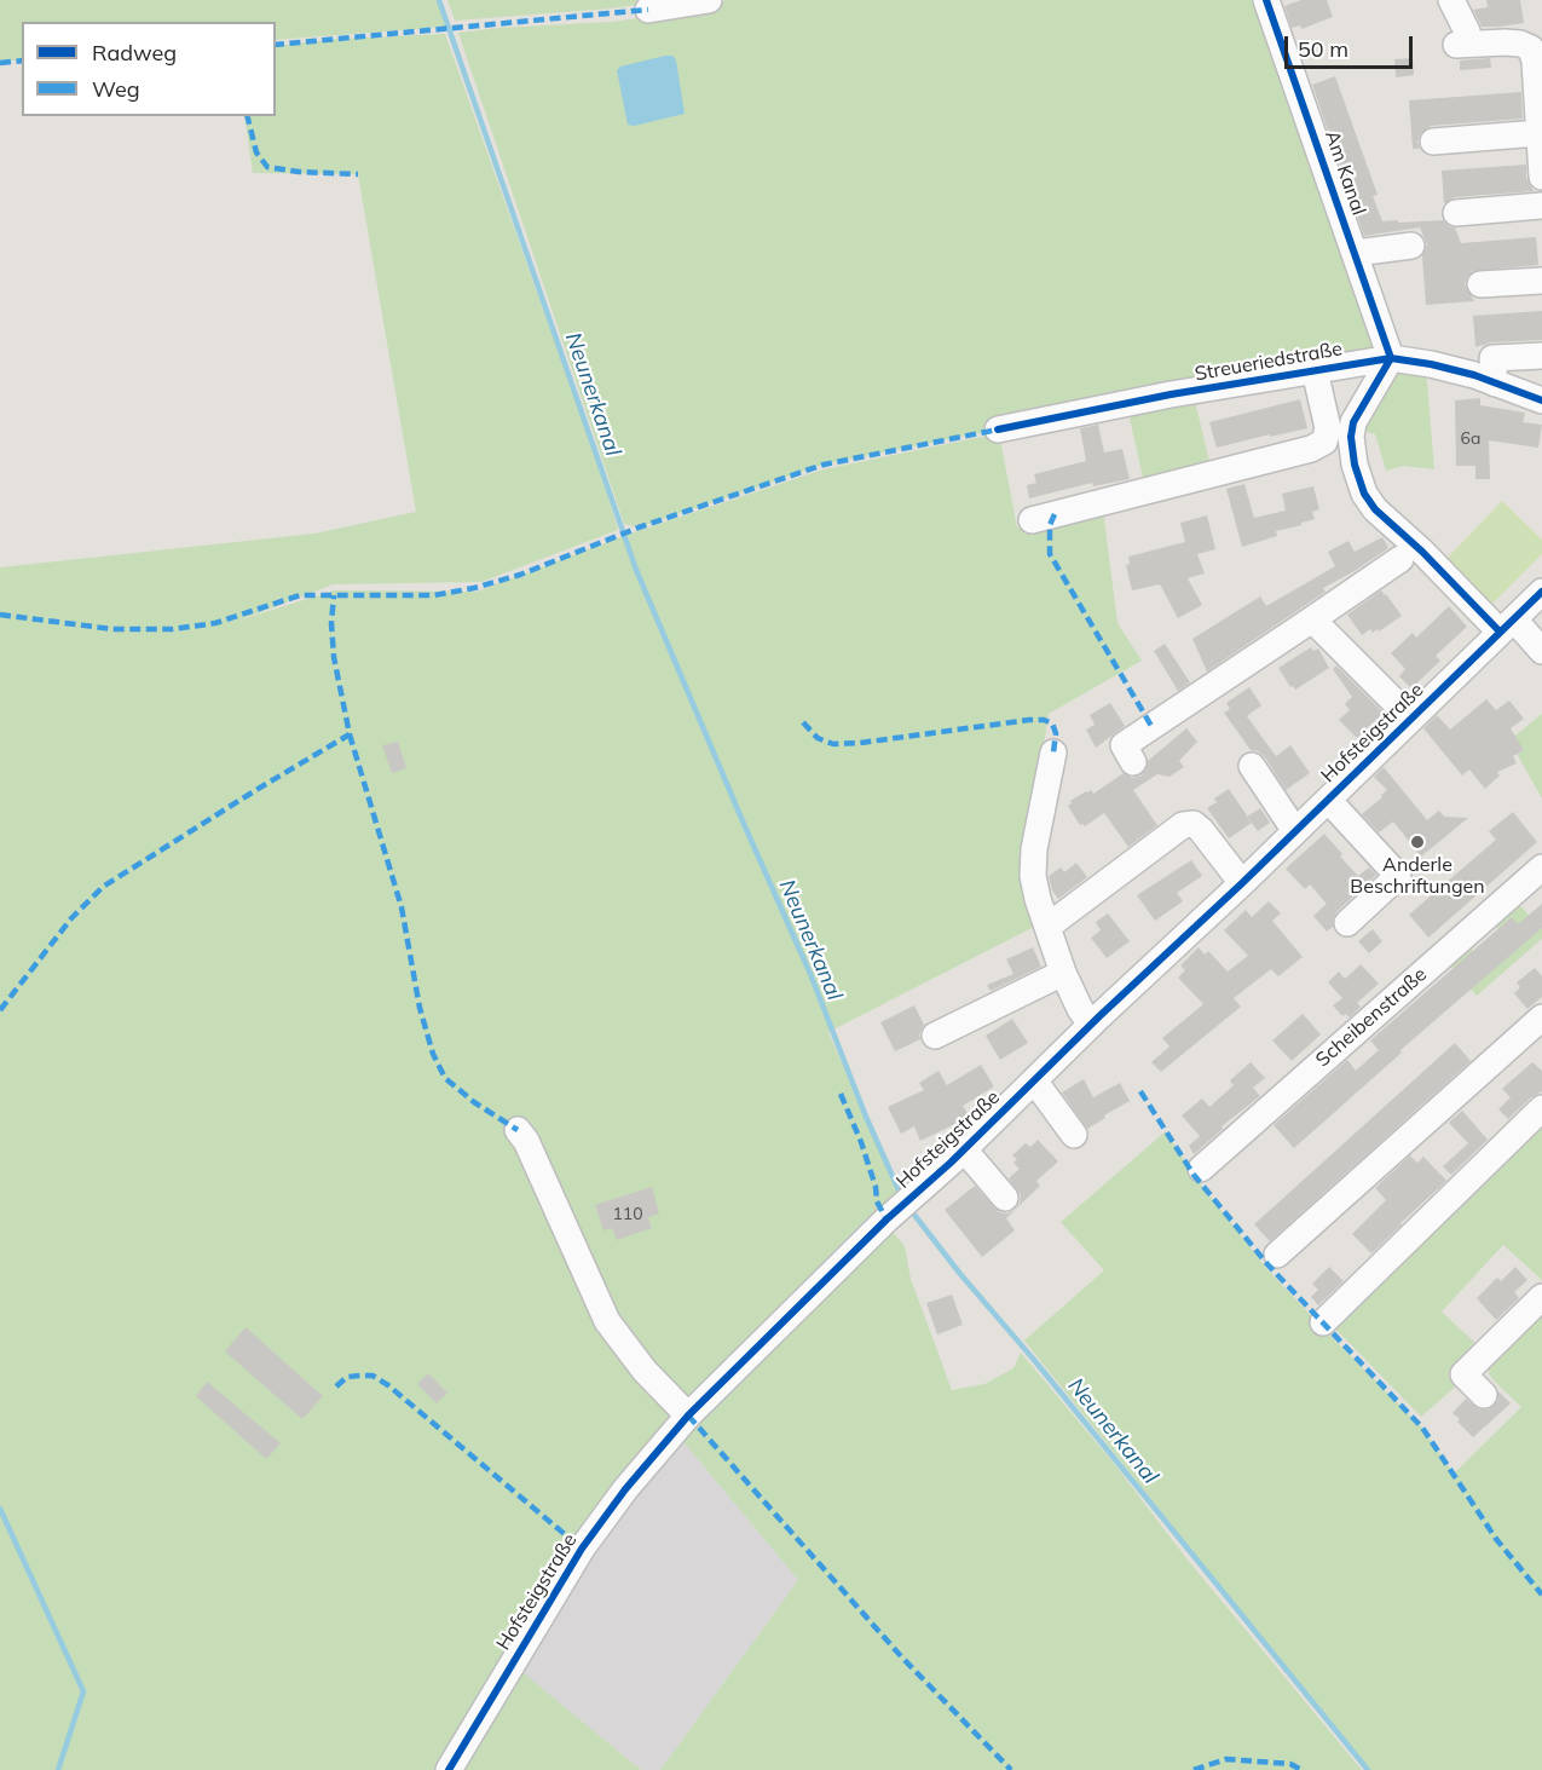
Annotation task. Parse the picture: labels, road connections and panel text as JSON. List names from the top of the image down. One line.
{"streets":{"street":["Am Kanal","Streueriedstraße","Hofsteigstraße","Scheibenstraße"]},"crossings":[["Am Kanal","Streueriedstraße"]],"water":["Neunerkanal"],"places":["Anderle Beschriftungen"],"house_numbers":["6a","110"],"legend":["Radweg","Weg"],"scale_bar":"50 m"}
